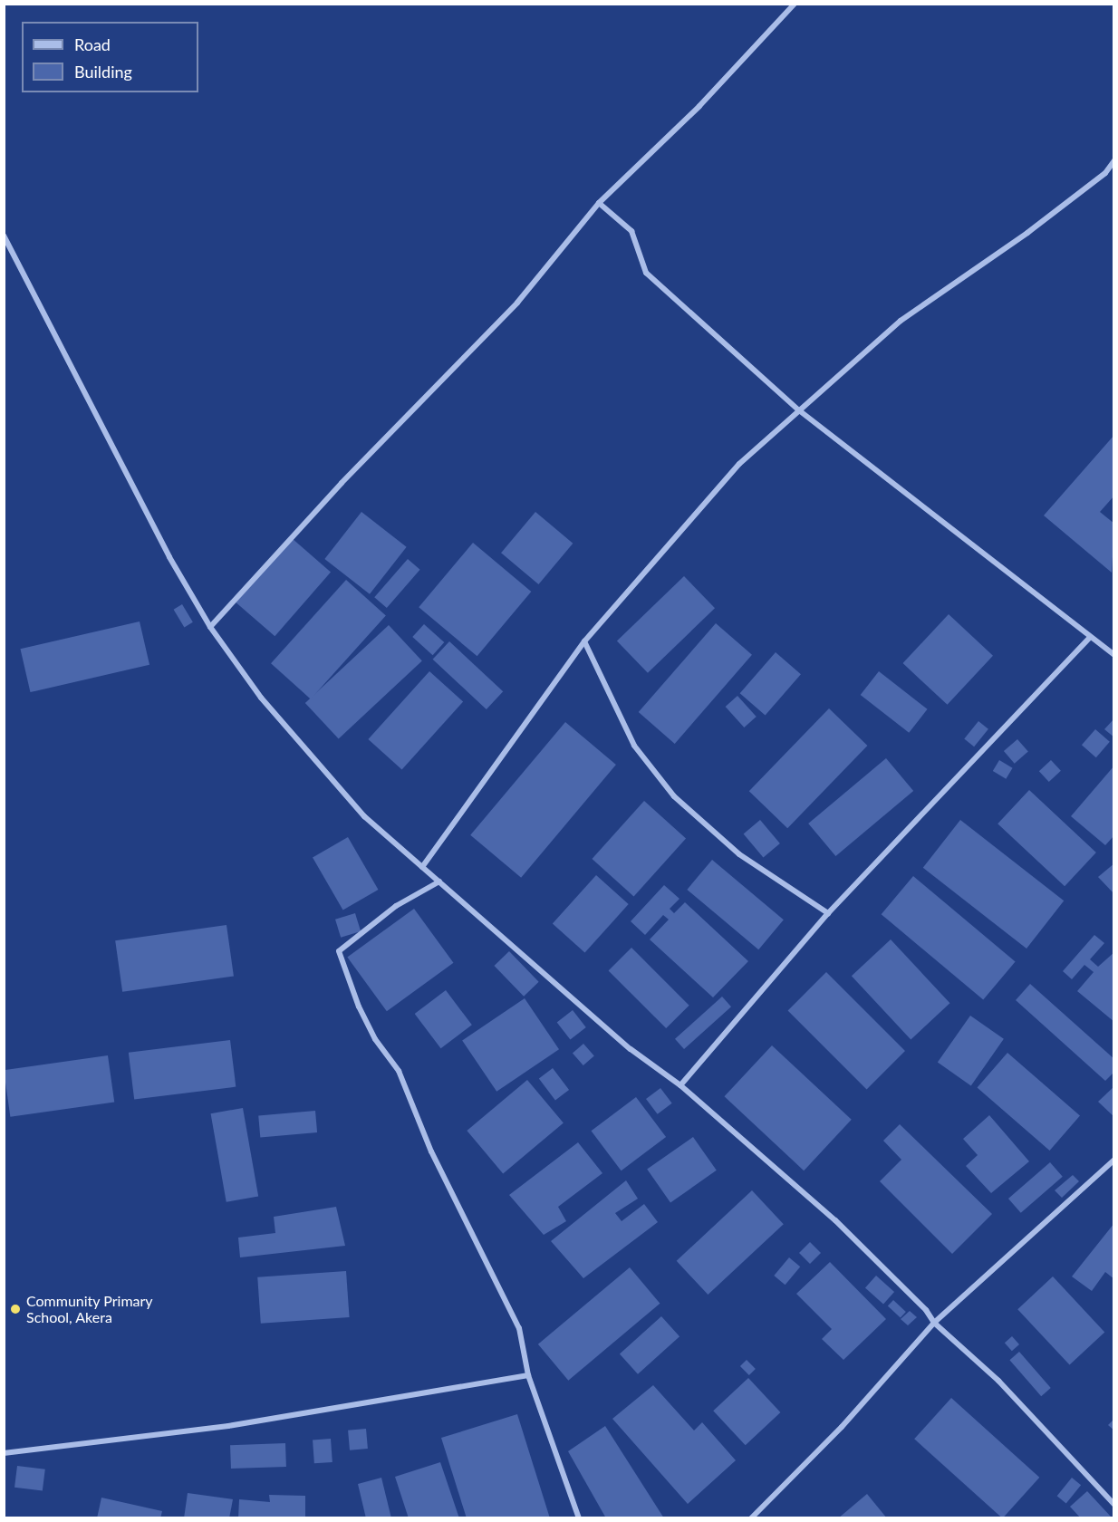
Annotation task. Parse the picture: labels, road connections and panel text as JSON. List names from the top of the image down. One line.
{"places":["Community Primary School, Akera"],"legend":["Road","Building"]}
